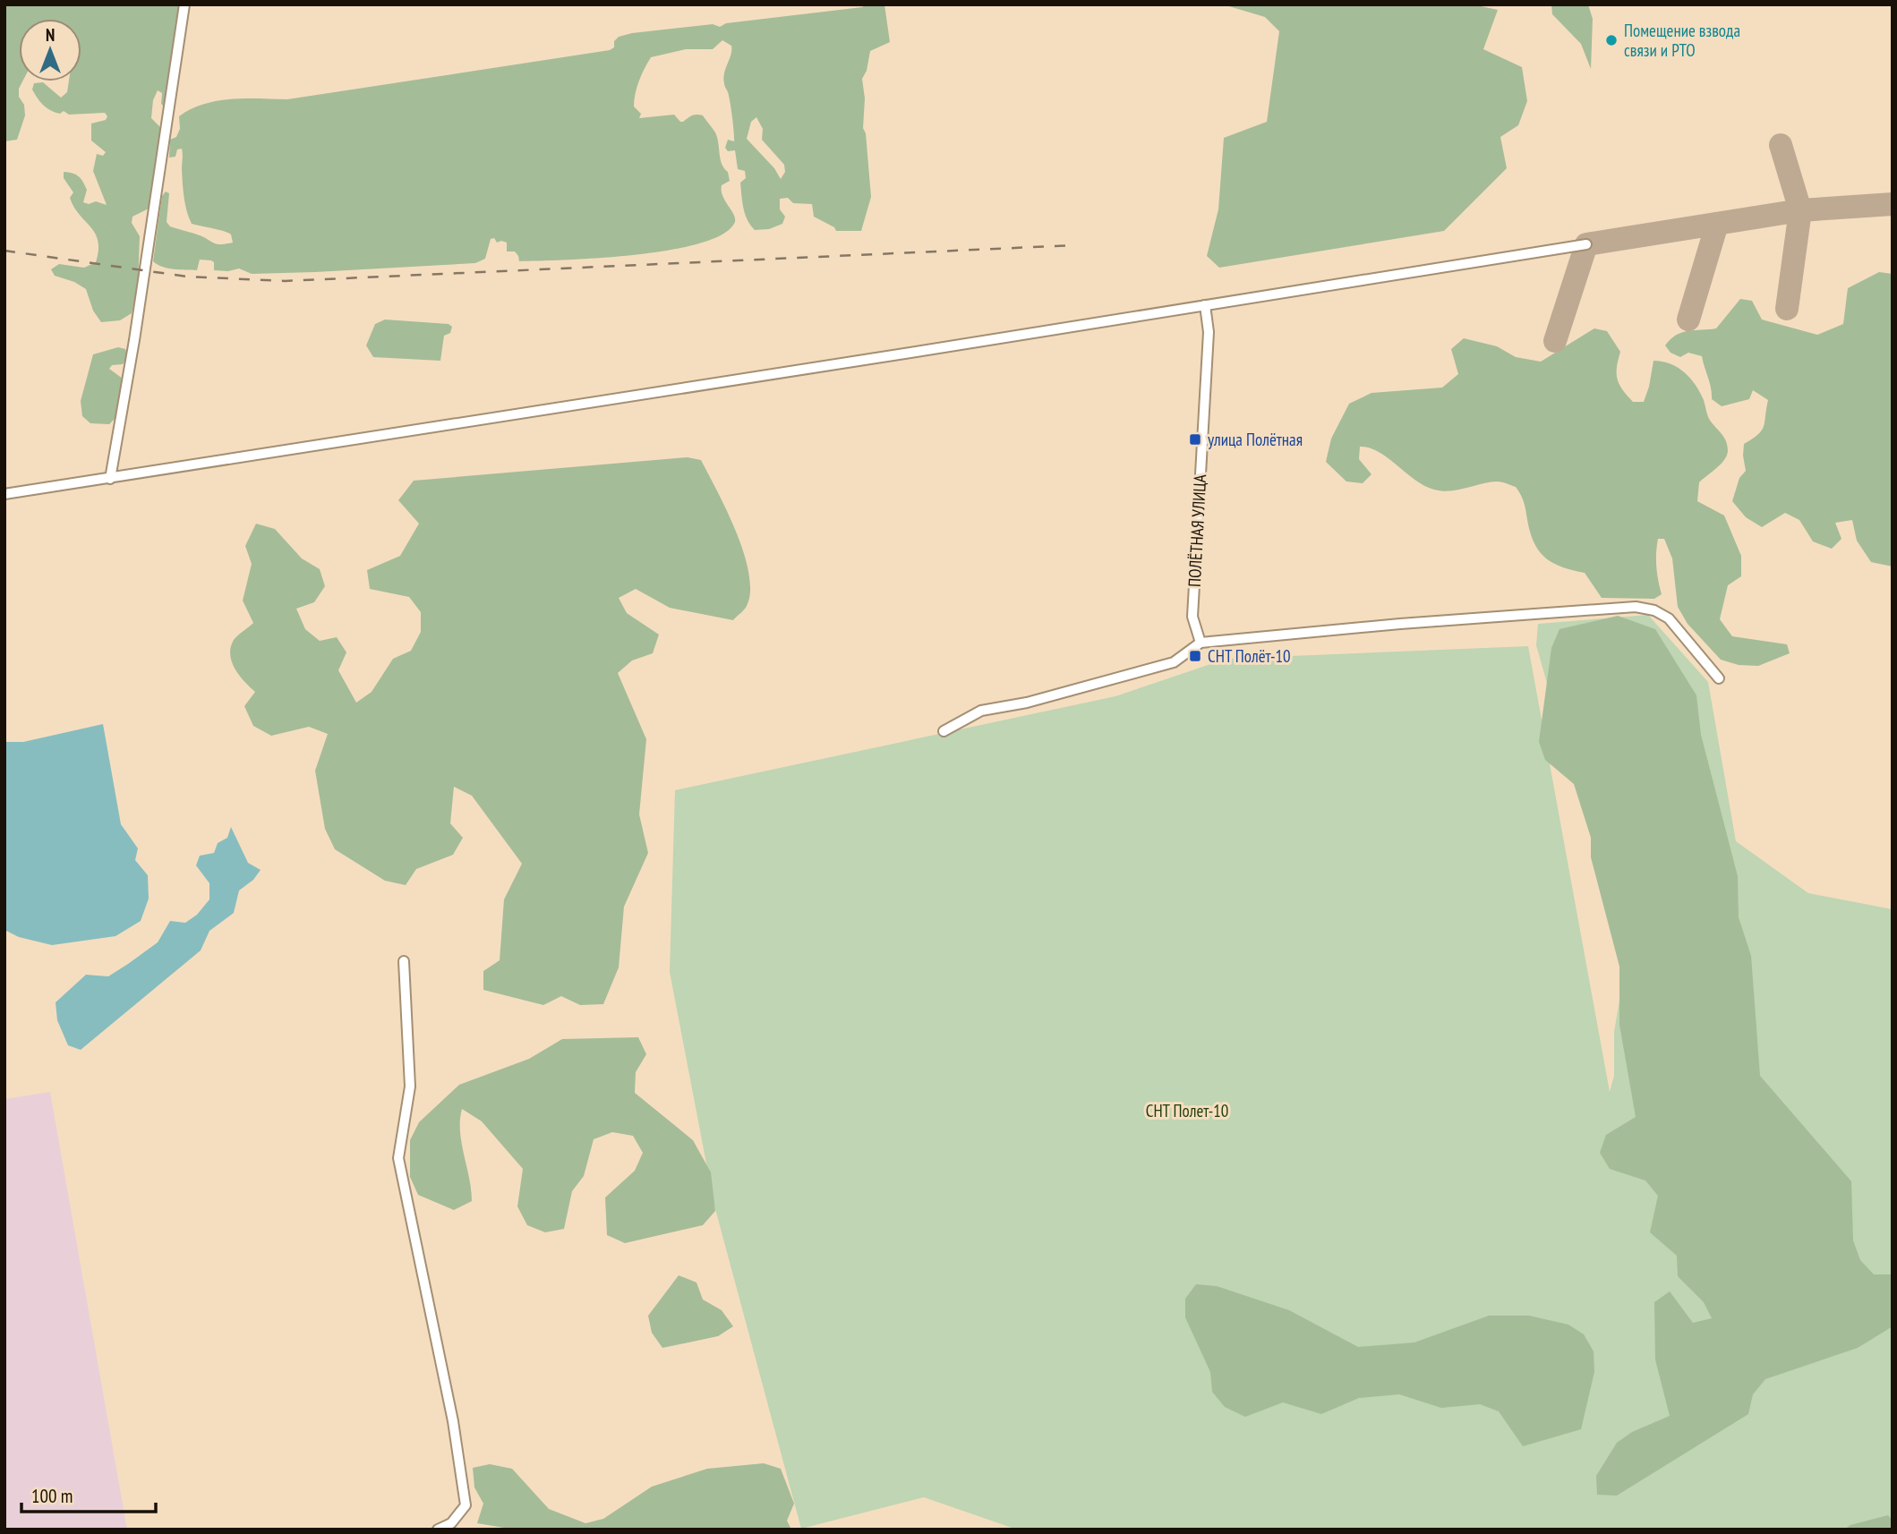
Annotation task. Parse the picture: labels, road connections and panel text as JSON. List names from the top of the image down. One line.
{"streets":{"street":["ПОЛЁТНАЯ УЛИЦА"]},"parks":["СНТ Полет-10"],"places":{"other":["Помещение взвода связи и РТО"],"transit":["улица Полётная","СНТ Полёт-10"]},"scale_bar":"100 m","north":"top"}
